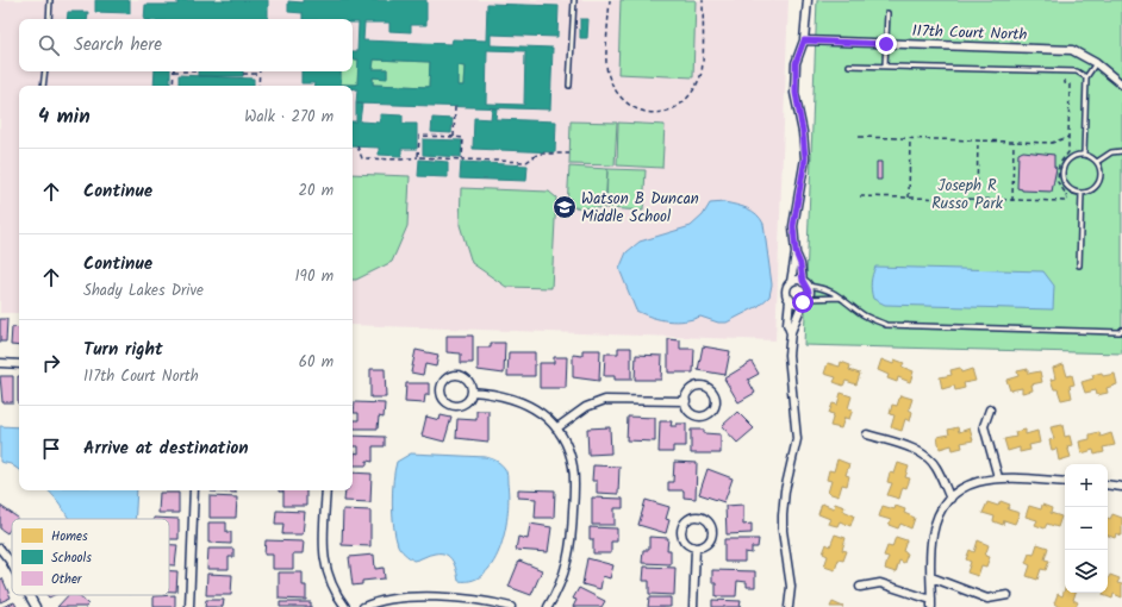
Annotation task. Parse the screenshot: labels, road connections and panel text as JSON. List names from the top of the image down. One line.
{"streets":{"street":["117th Court North"]},"parks":["Joseph R Russo Park"],"places":{"school or university":["Watson B Duncan Middle School"]},"legend":["Homes","Schools","Other"],"page":{"search":"Search here","heading":["4 min","Walk · 270 m"],"list":[["Continue","20 m"],["Continue","Shady Lakes Drive","190 m"],["Turn right","117th Court North","60 m"],"Arrive at destination"],"map_buttons":["+","−"]}}
